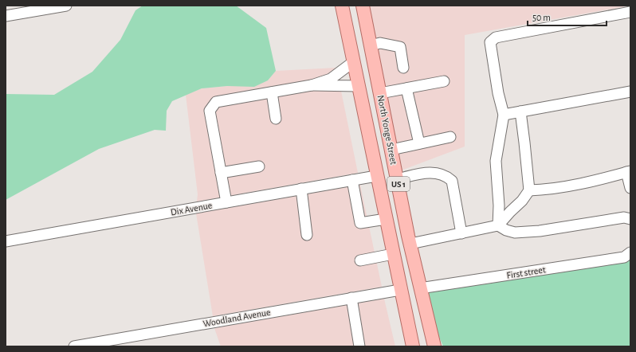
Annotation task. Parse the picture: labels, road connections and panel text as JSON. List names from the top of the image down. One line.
{"streets":{"main road":["North Yonge Street","US 1"],"street":["Dix Avenue","First street","Woodland Avenue"]},"crossings":[["North Yonge Street","Dix Avenue"],["North Yonge Street","First street"],["North Yonge Street","Woodland Avenue"]],"scale_bar":"50 m"}
